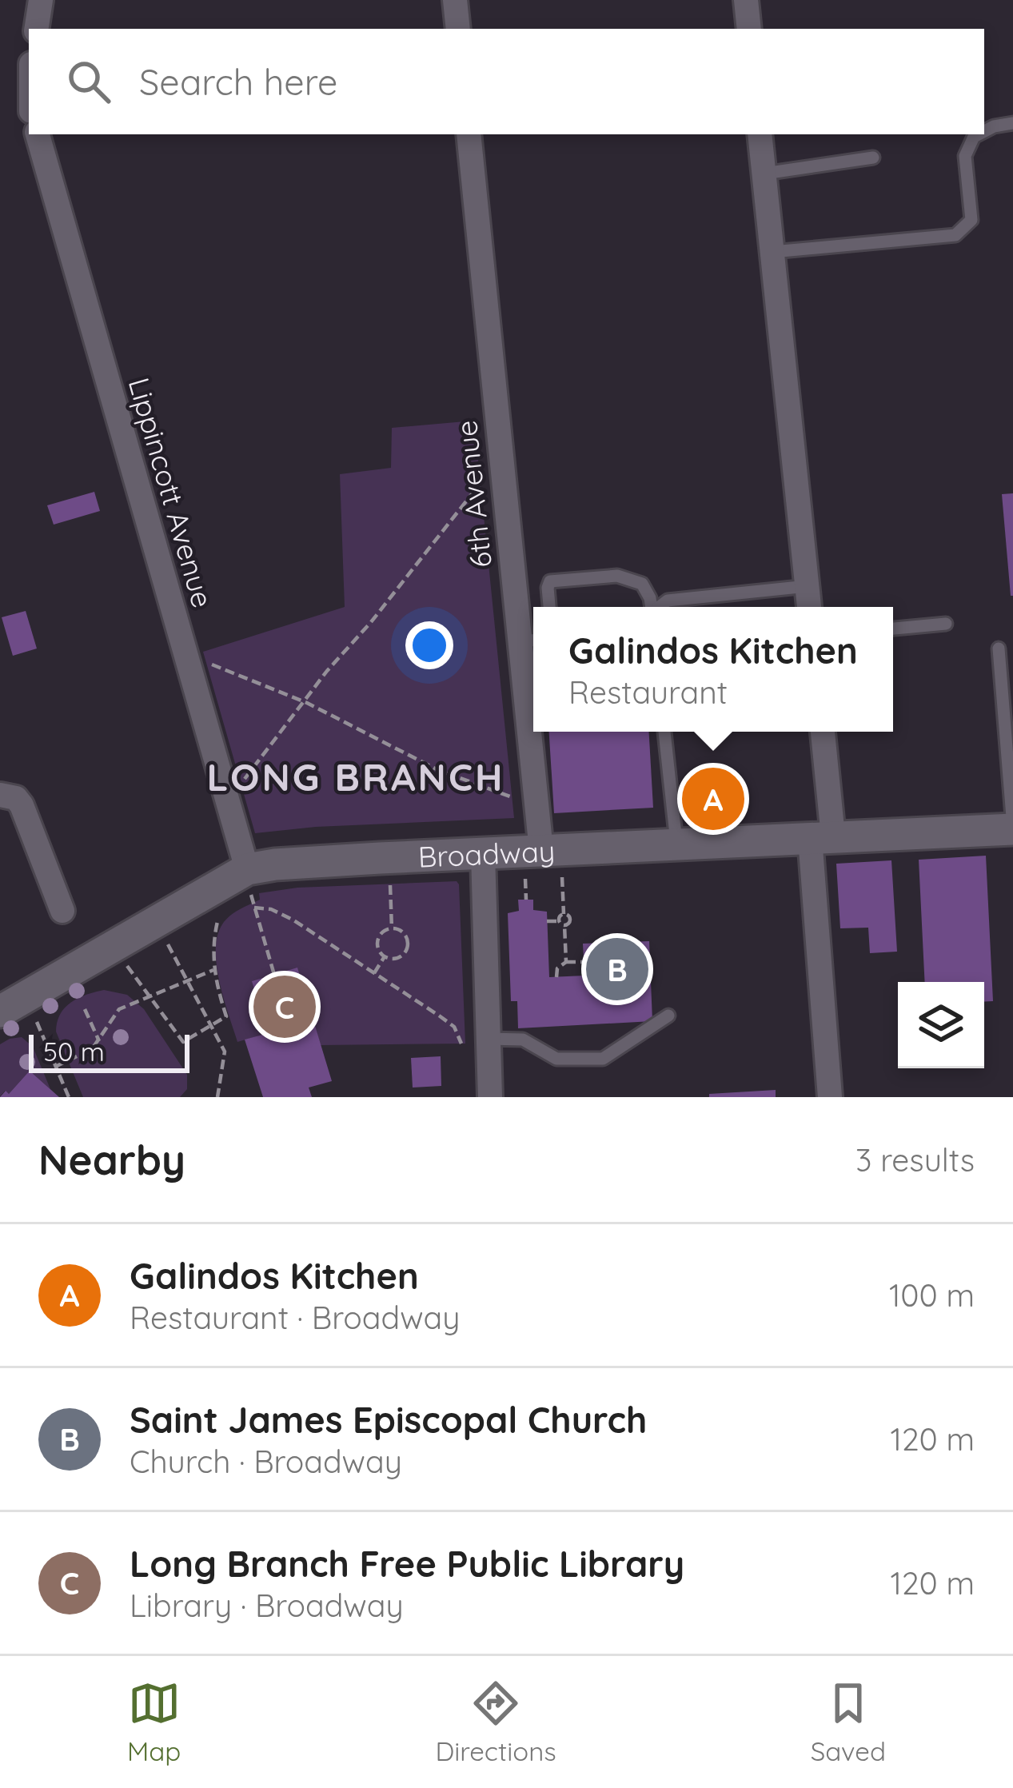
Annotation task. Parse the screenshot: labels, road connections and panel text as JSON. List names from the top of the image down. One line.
{"streets":{"street":["Lippincott Avenue","6th Avenue","Broadway"]},"crossings":[["Lippincott Avenue","Broadway"],["6th Avenue","Broadway"]],"districts":["LONG BRANCH"],"scale_bar":"50 m","page":{"search":"Search here","popup":["Galindos Kitchen","Restaurant"],"pins":["A","B","C"],"scale":"50 m","heading":["Nearby","3 results"],"list":[{"mark":"A","name":"Galindos Kitchen","note":"Restaurant · Broadway","value":"100 m"},{"mark":"B","name":"Saint James Episcopal Church","note":"Church · Broadway","value":"120 m"},{"mark":"C","name":"Long Branch Free Public Library","note":"Library · Broadway","value":"120 m"}],"nav":["Map","Directions","Saved"]}}
